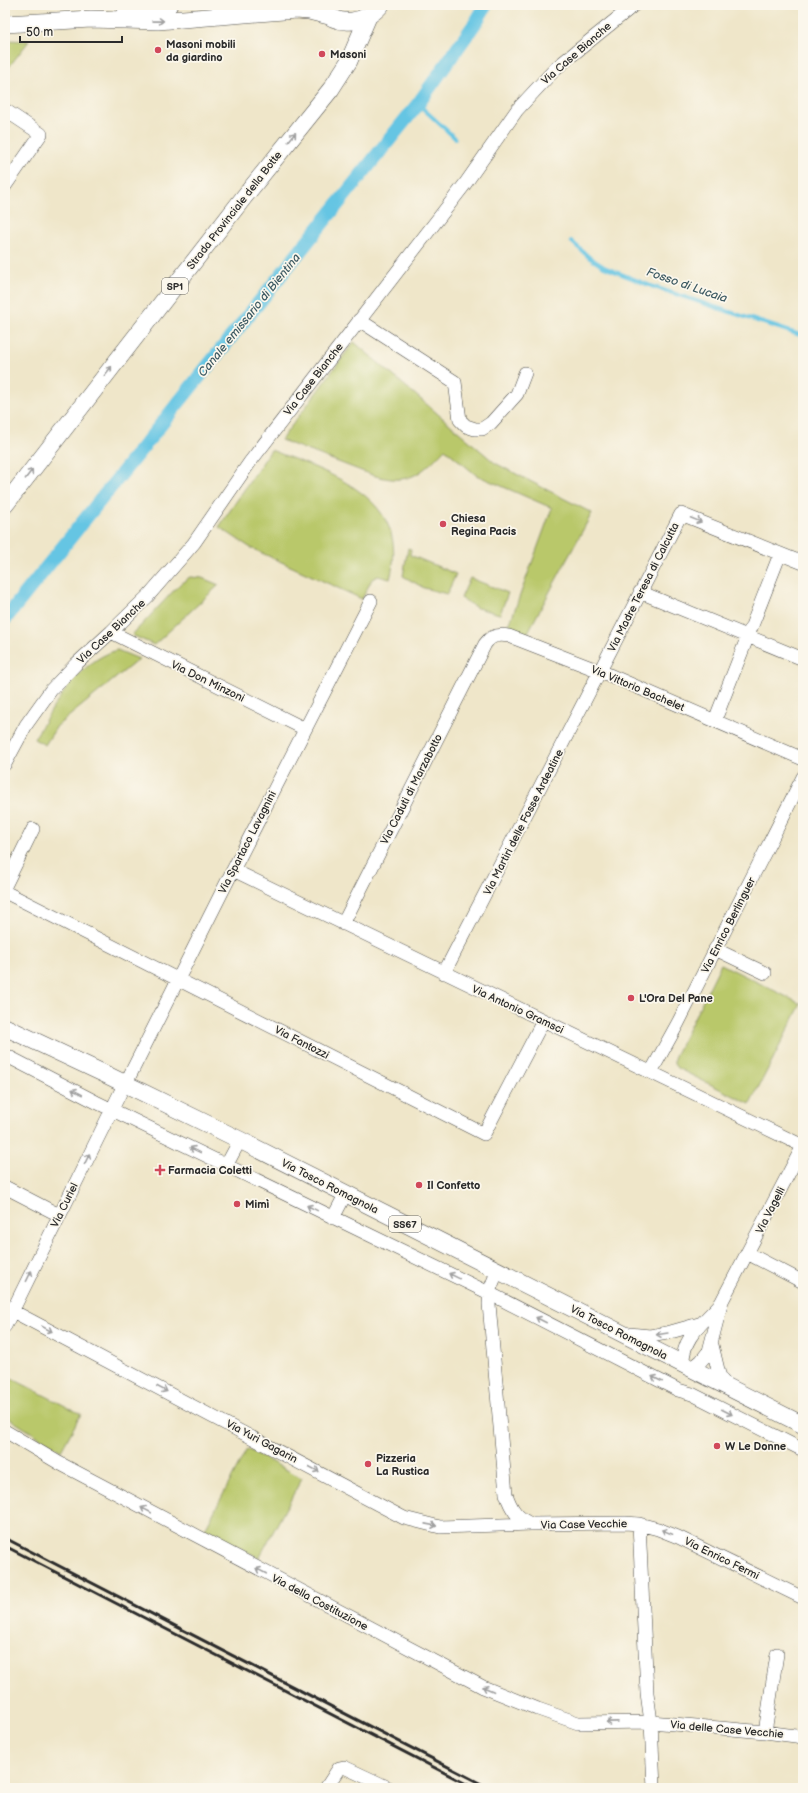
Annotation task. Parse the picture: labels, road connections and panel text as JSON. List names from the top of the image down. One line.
{"streets":{"main road":["Strada Provinciale della Botte","SP1","Via Tosco Romagnola","SS67"],"street":["Via Case Bianche","Via Madre Teresa di Calcutta","Via Don Minzoni","Via Vittorio Bachelet","Via Caduti di Marzabotto","Via Martiri delle Fosse Ardeatine","Via Spartaco Lavagnini","Via Enrico Berlinguer","Via Antonio Gramsci","Via Fantozzi","Via Curiel","Via Vagelli","Via Yuri Gagarin","Via Case Vecchie","Via Enrico Fermi","Via della Costituzione","Via delle Case Vecchie"]},"crossings":[["Via Case Bianche","Via Don Minzoni"],["Strada Provinciale della Botte","SP1"],["Via Madre Teresa di Calcutta","Via Vittorio Bachelet"],["Via Madre Teresa di Calcutta","Via Martiri delle Fosse Ardeatine"],["Via Don Minzoni","Via Spartaco Lavagnini"],["Via Vittorio Bachelet","Via Caduti di Marzabotto"],["Via Vittorio Bachelet","Via Martiri delle Fosse Ardeatine"],["Via Caduti di Marzabotto","Via Antonio Gramsci"],["Via Martiri delle Fosse Ardeatine","Via Antonio Gramsci"],["Via Spartaco Lavagnini","Via Antonio Gramsci"],["Via Spartaco Lavagnini","Via Fantozzi"],["Via Spartaco Lavagnini","Via Tosco Romagnola"],["Via Spartaco Lavagnini","Via Curiel"],["Via Enrico Berlinguer","Via Antonio Gramsci"],["Via Antonio Gramsci","Via Fantozzi"],["Via Antonio Gramsci","Via Vagelli"],["Via Tosco Romagnola","Via Curiel"],["Via Tosco Romagnola","Via Vagelli"],["Via Tosco Romagnola","Via Case Vecchie"],["Via Curiel","Via Yuri Gagarin"],["Via Yuri Gagarin","Via Case Vecchie"],["Via Case Vecchie","Via Enrico Fermi"],["Via Case Vecchie","Via della Costituzione"],["Via Case Vecchie","Via delle Case Vecchie"],["Via della Costituzione","Via delle Case Vecchie"]],"one_way":["Strada Provinciale della Botte","Via Curiel","Via Yuri Gagarin","Via Enrico Fermi","Via della Costituzione"],"water":["Fosso di Lucaia","Canale emissario di Bientina"],"places":{"other":["Masoni mobili da giardino","Masoni","Chiesa Regina Pacis","L'Ora Del Pane","Il Confetto","Mimì","W Le Donne","Pizzeria La Rustica"],"health":["Farmacia Coletti"]},"scale_bar":"50 m"}
